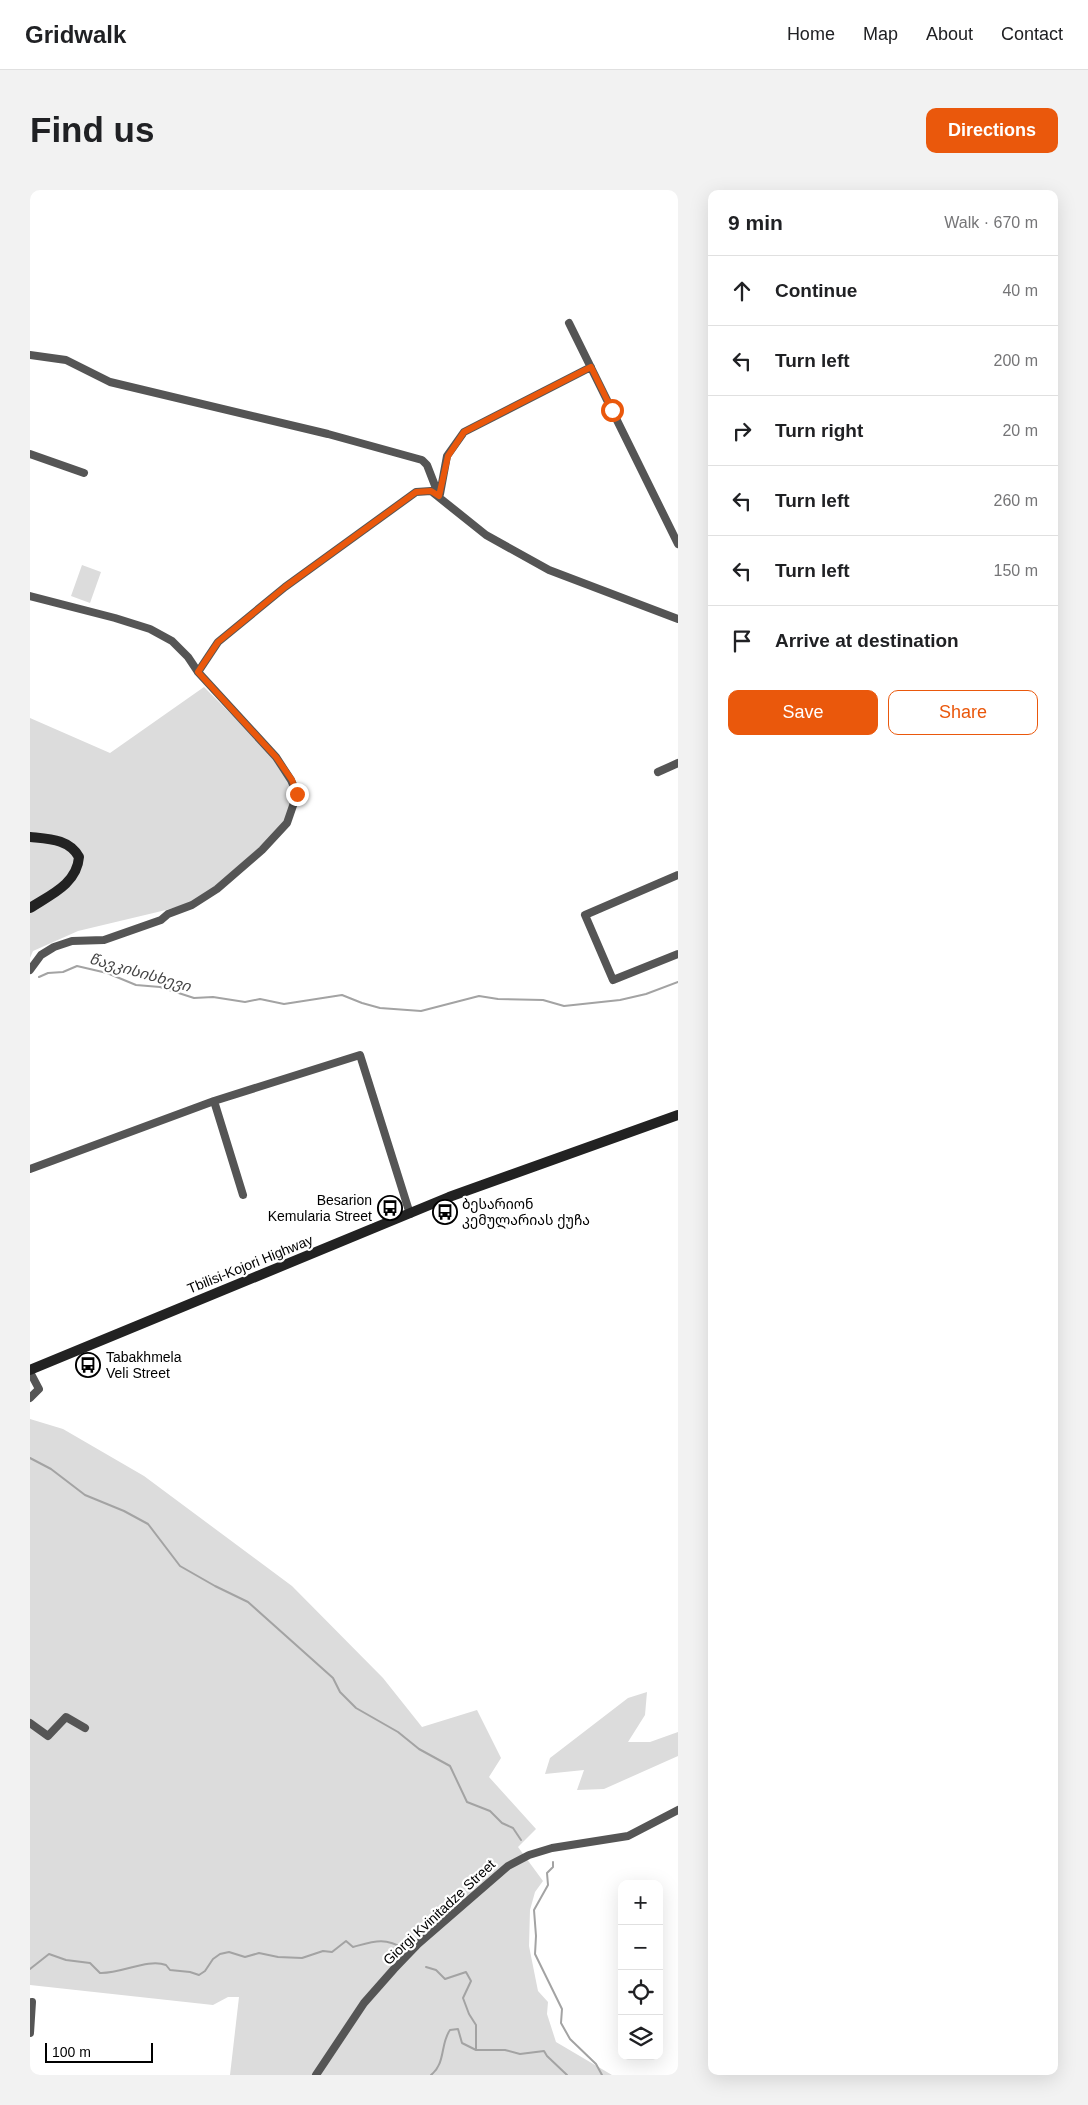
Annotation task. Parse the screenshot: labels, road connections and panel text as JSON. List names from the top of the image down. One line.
{"streets":{"main road":["Tbilisi-Kojori Highway"],"street":["Giorgi Kvinitadze Street"]},"water":["წავკისისხევი"],"places":{"bus stop":["Besarion Kemularia Street","ბესარიონ კემულარიას ქუჩა","Tabakhmela Veli Street"]},"scale_bar":"100 m","page":{"header":"Gridwalk","nav":["Home","Map","About","Contact"],"buttons":["Directions",["Save","Share"]],"title":"Find us","heading":["9 min","Walk · 670 m"],"list":[["Continue","40 m"],["Turn left","200 m"],["Turn right","20 m"],["Turn left","260 m"],["Turn left","150 m"],"Arrive at destination"],"map_buttons":["+","−"],"scale":"100 m"}}
